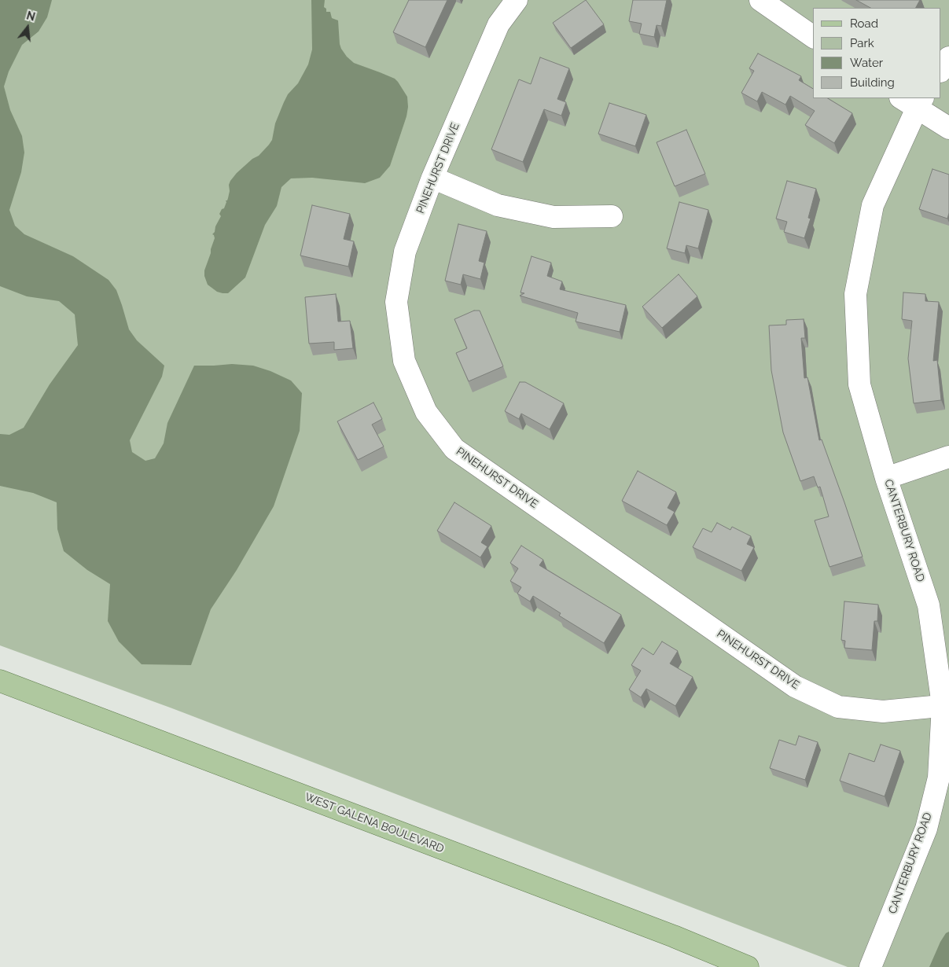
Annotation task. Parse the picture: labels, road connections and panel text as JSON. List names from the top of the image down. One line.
{"streets":{"main road":["WEST GALENA BOULEVARD"],"street":["PINEHURST DRIVE","CANTERBURY ROAD"]},"crossings":[["PINEHURST DRIVE","CANTERBURY ROAD"]],"legend":["Road","Park","Water","Building"],"north":"top"}
